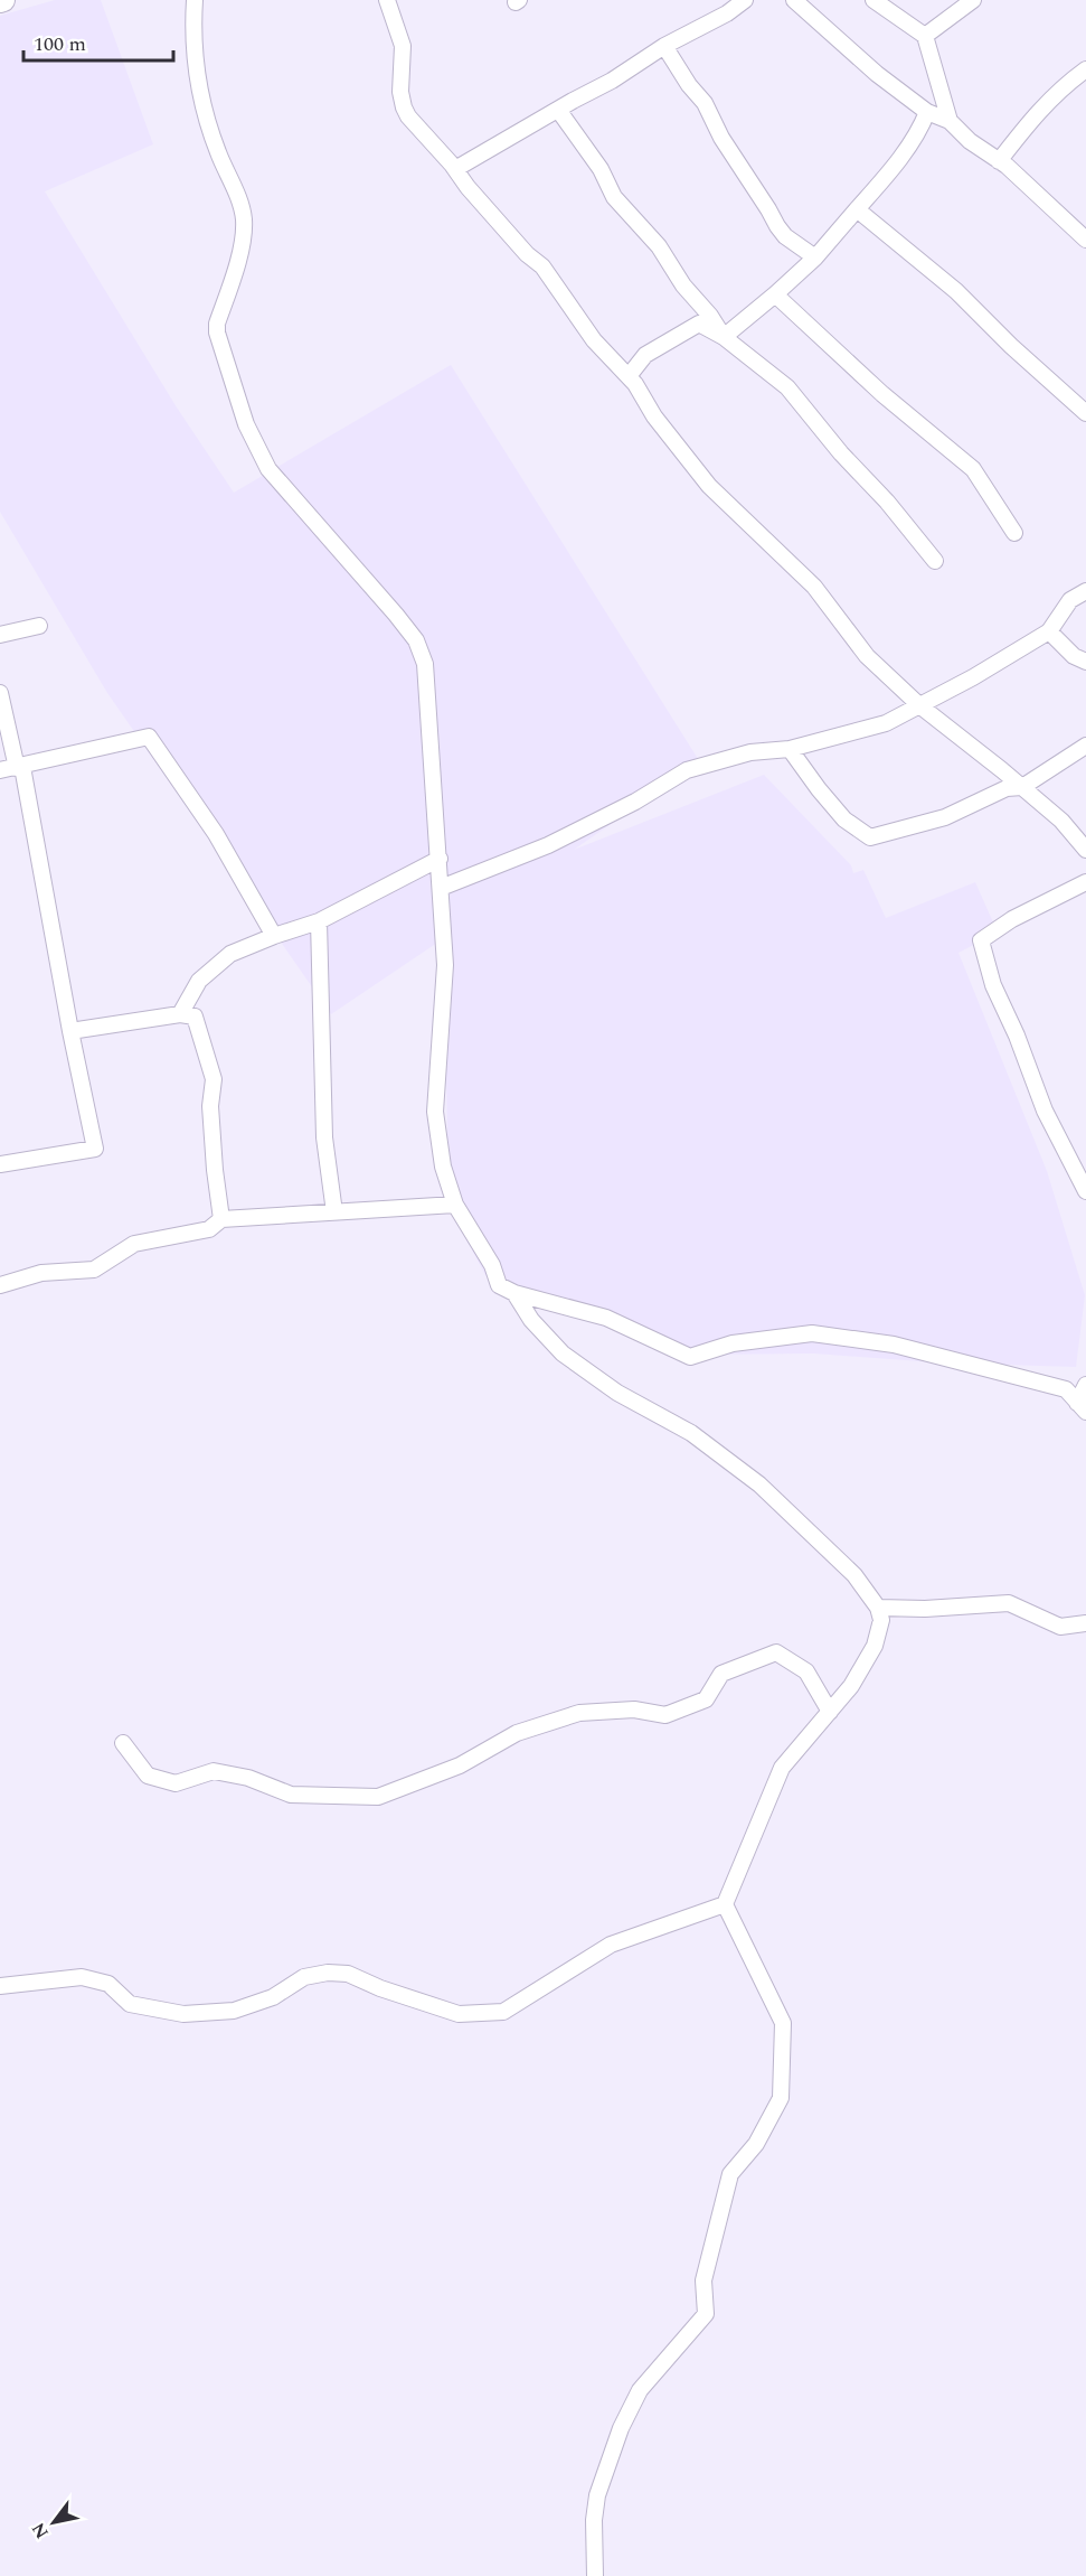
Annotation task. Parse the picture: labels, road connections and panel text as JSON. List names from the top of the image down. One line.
{"scale_bar":"100 m","north":"bottom left"}
